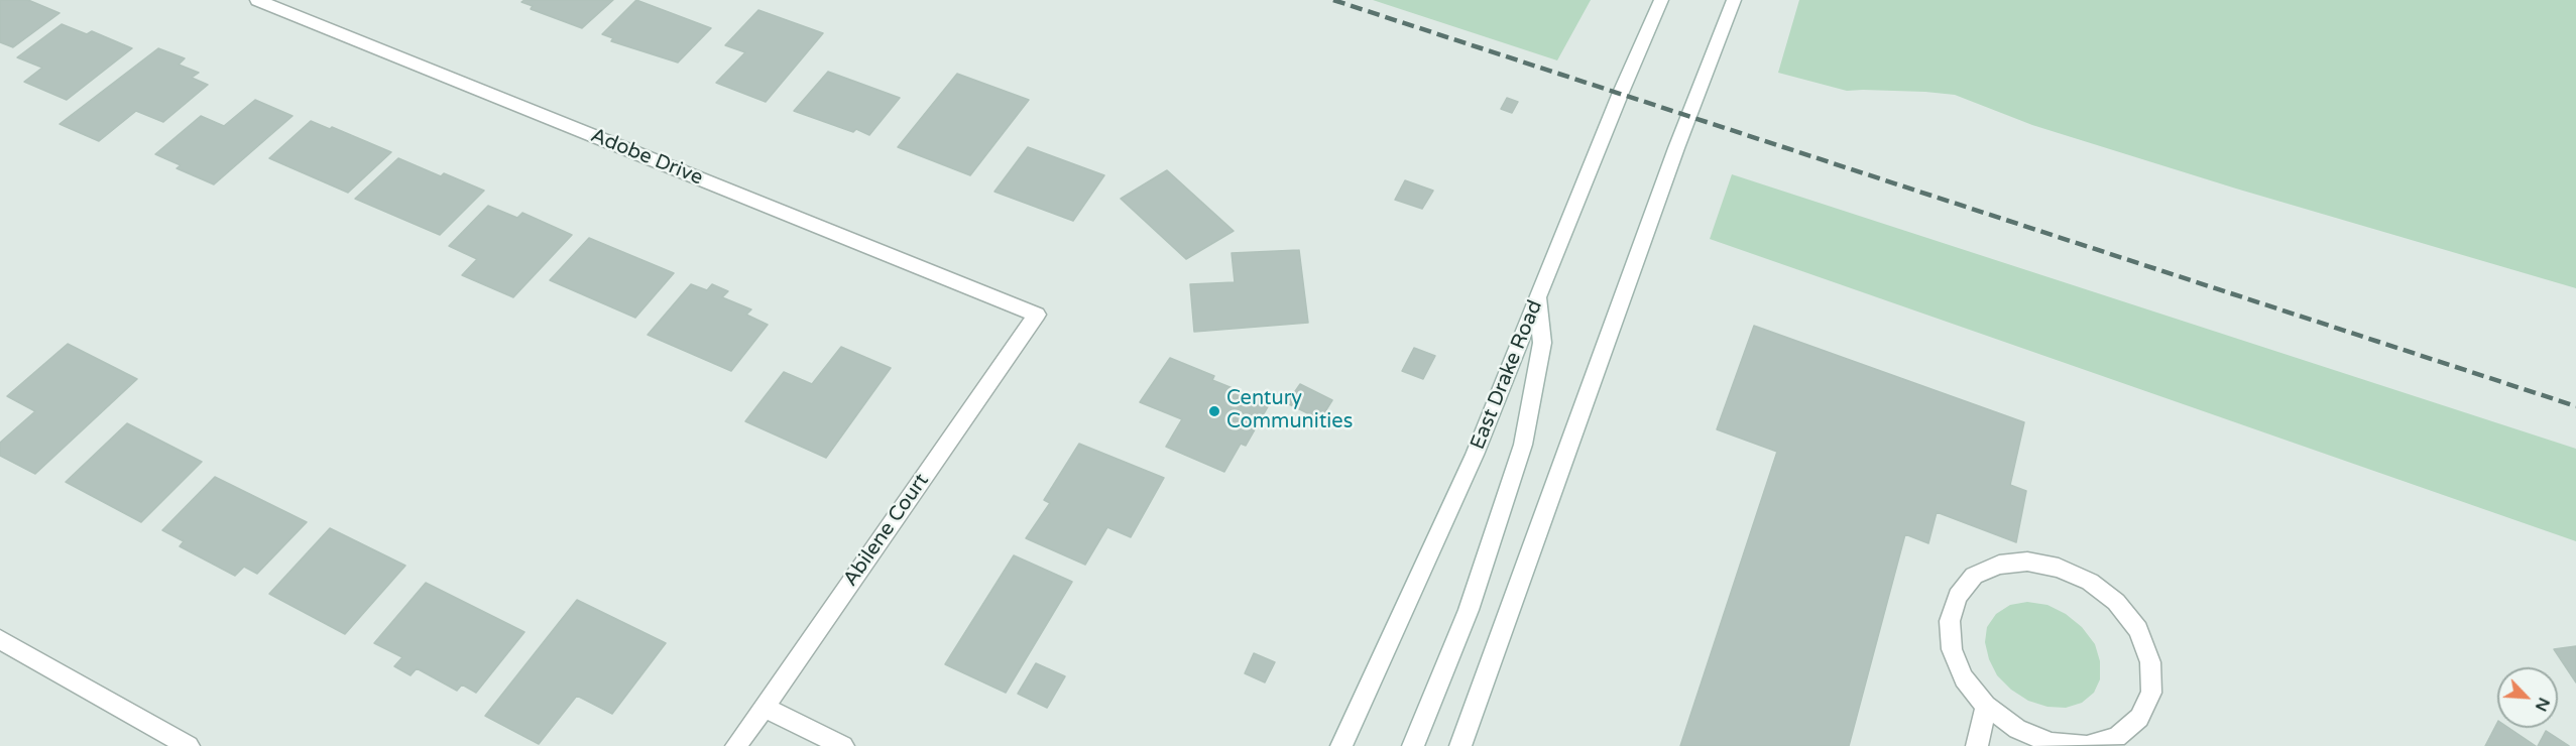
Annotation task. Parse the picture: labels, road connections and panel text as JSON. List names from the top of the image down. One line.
{"streets":{"main road":["Adobe Drive","East Drake Road","Abilene Court"]},"crossings":[["Adobe Drive","Abilene Court"]],"places":["Century Communities"],"north":"bottom right"}
